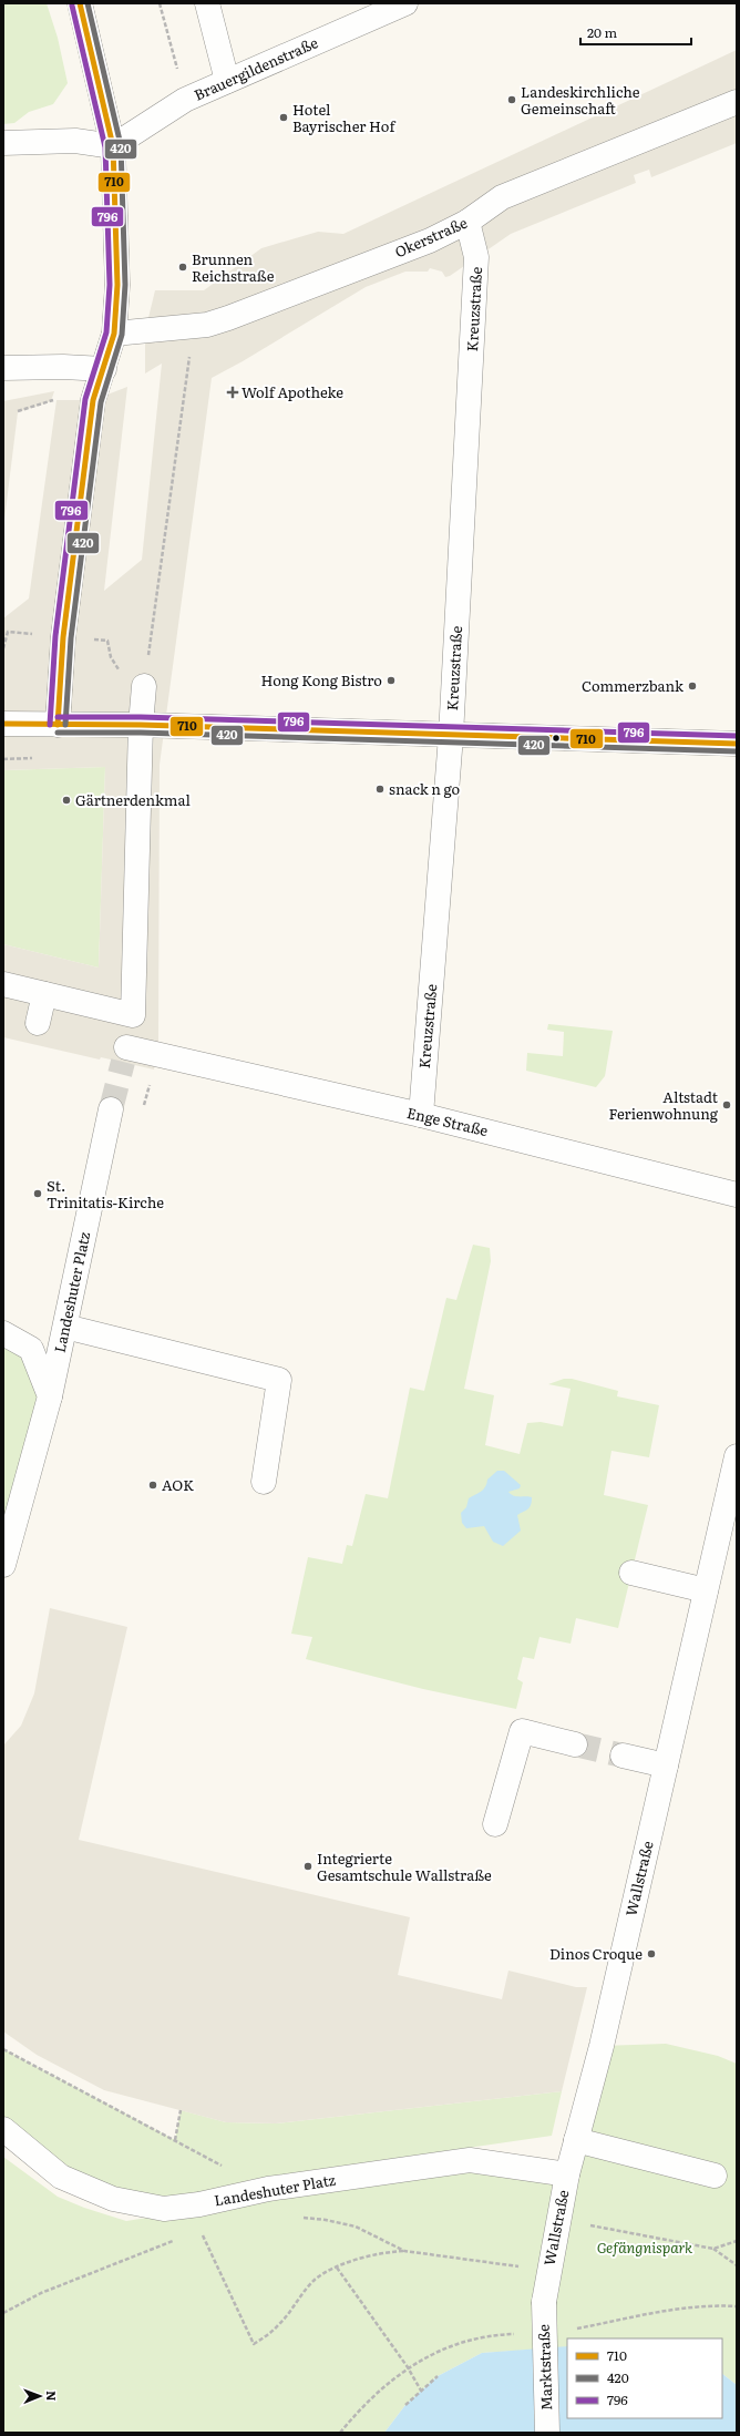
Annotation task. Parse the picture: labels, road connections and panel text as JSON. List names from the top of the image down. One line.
{"streets":{"street":["Brauergildenstraße","Okerstraße","Kreuzstraße","Enge Straße","Landeshuter Platz","Wallstraße","Marktstraße"]},"crossings":[["Okerstraße","Kreuzstraße"],["Kreuzstraße","Enge Straße"],["Landeshuter Platz","Wallstraße"],["Wallstraße","Marktstraße"]],"parks":["Gefängnispark"],"places":{"other":["Landeskirchliche Gemeinschaft","Hotel Bayrischer Hof","Brunnen Reichstraße","Hong Kong Bistro","Commerzbank","snack n go","Gärtnerdenkmal","Altstadt Ferienwohnung","St. Trinitatis-Kirche","AOK","Integrierte Gesamtschule Wallstraße","Dinos Croque"],"health":["Wolf Apotheke"]},"lines":["transit line 710","transit line 420","transit line 796"],"legend":["710","420","796"],"scale_bar":"20 m","north":"right"}
